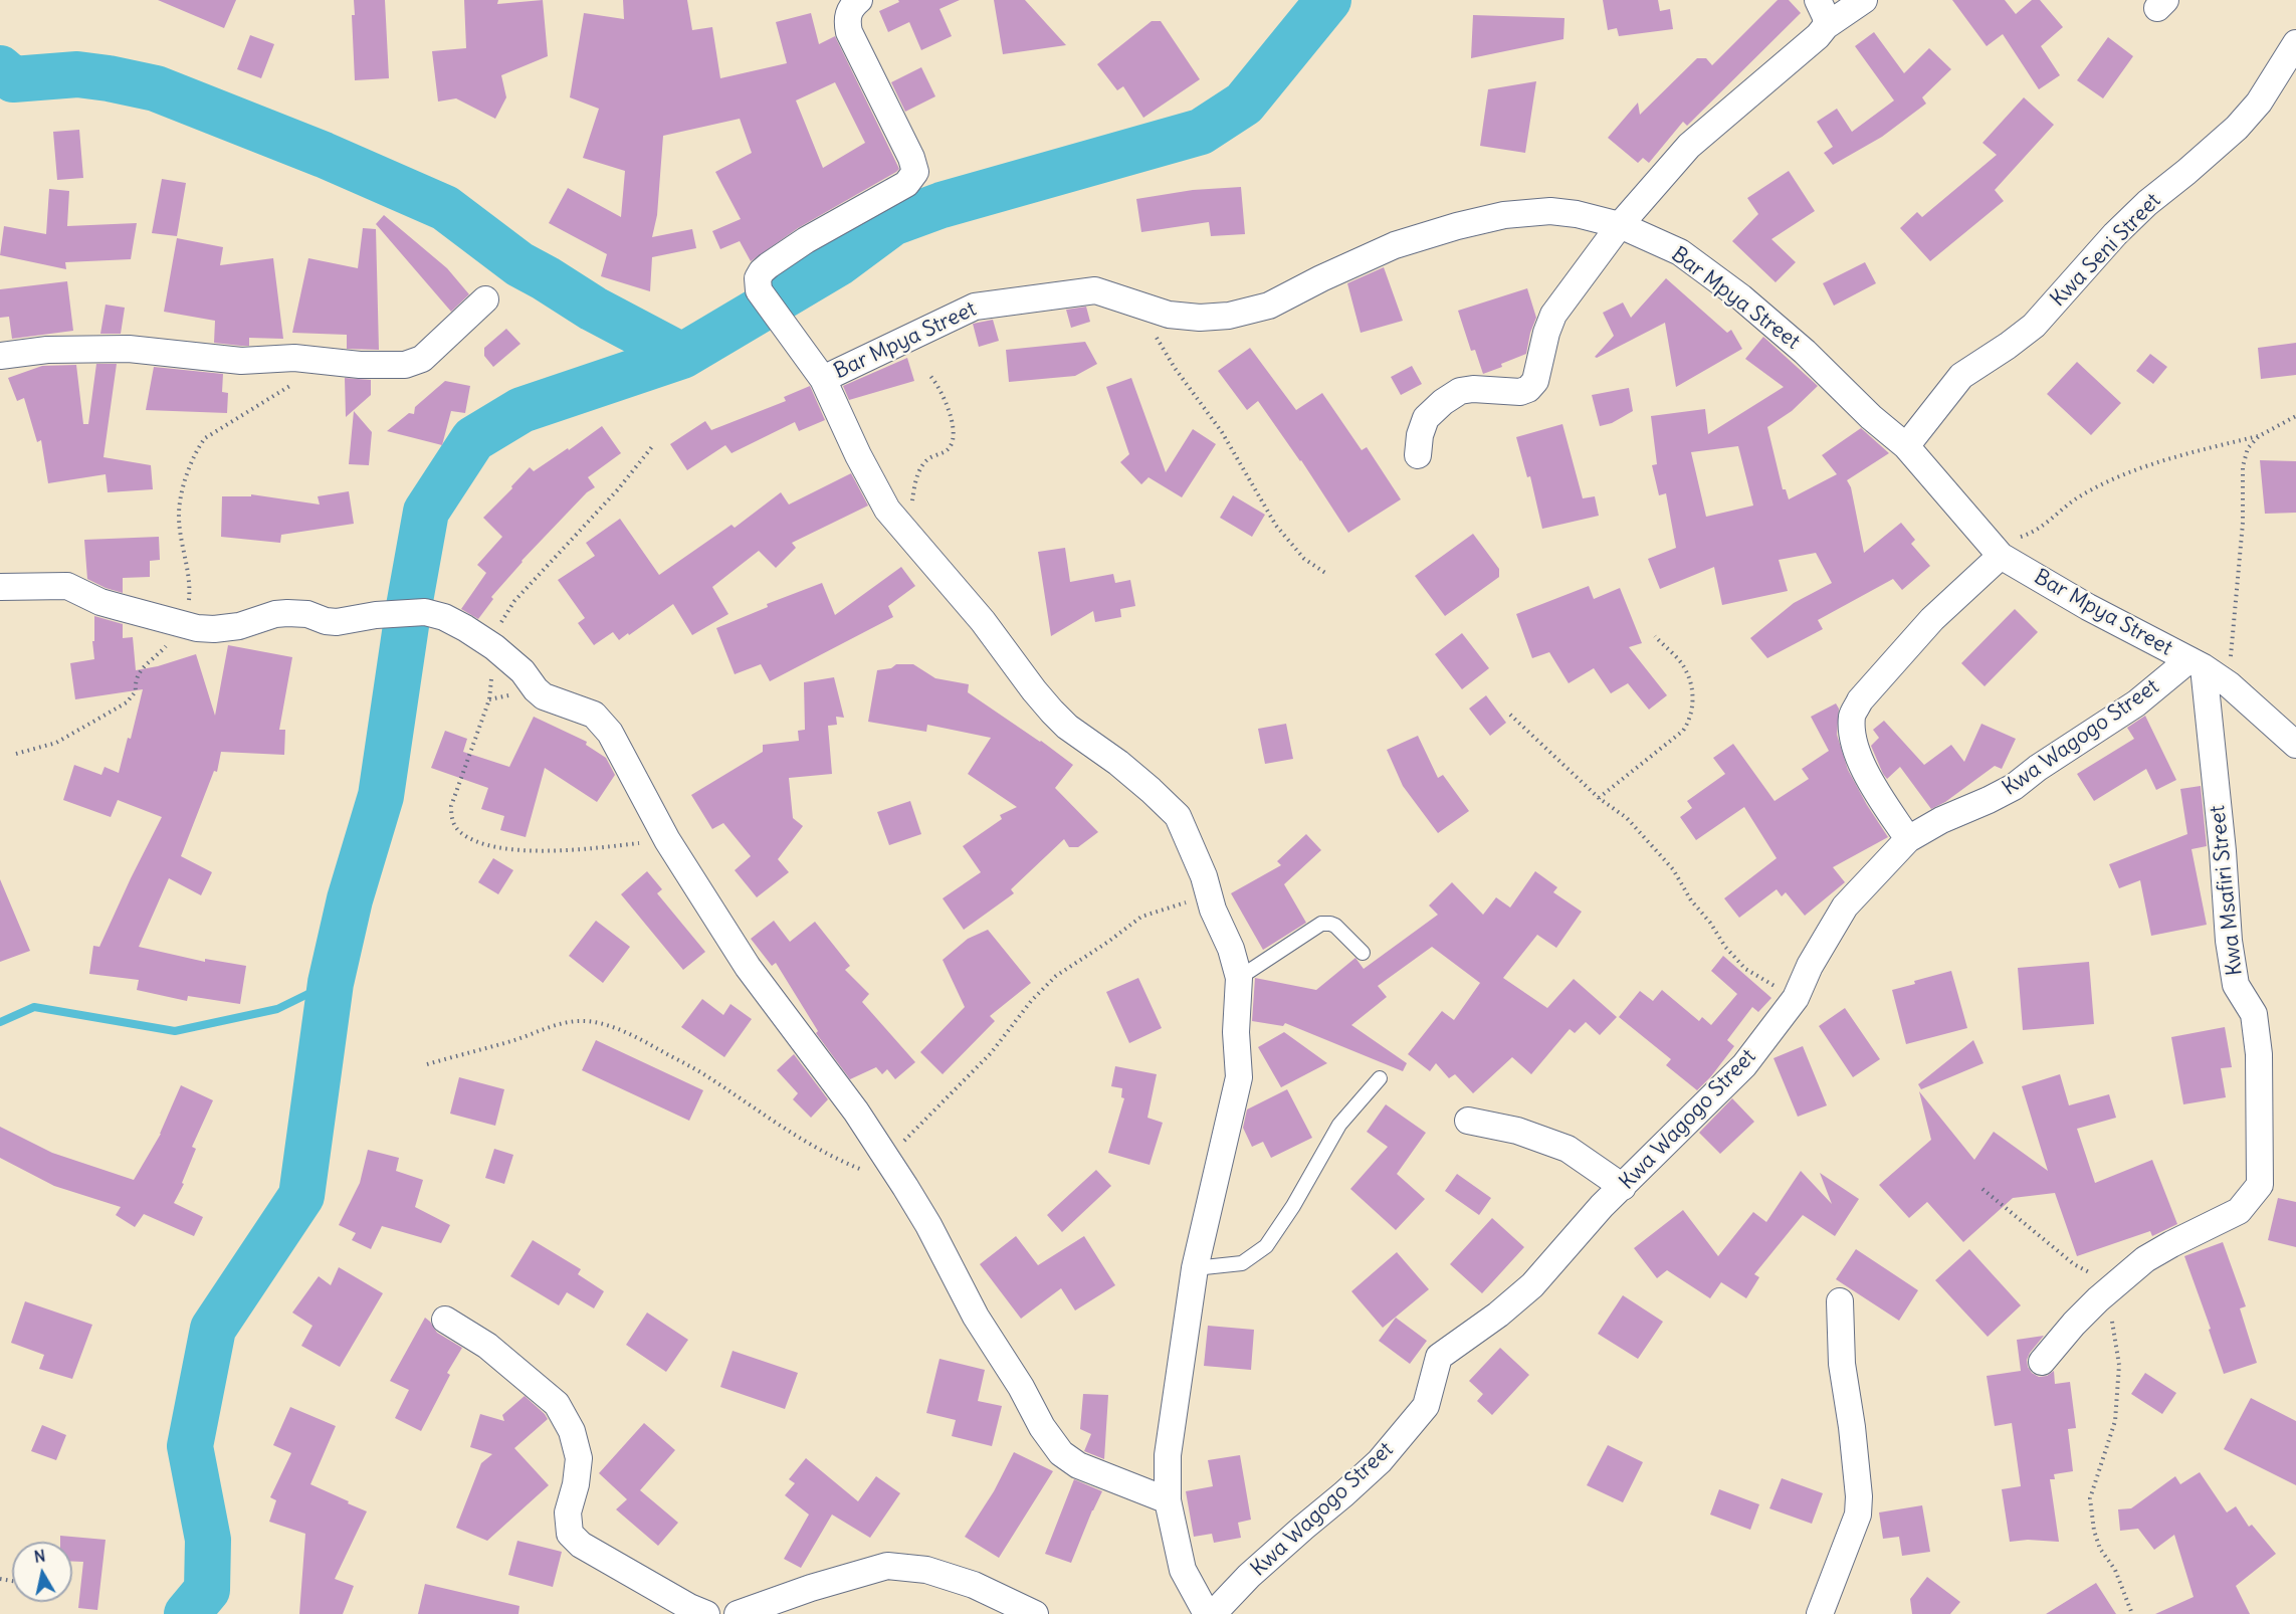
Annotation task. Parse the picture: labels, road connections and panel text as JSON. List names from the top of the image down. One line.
{"streets":{"street":["Kwa Seni Street","Bar Mpya Street","Kwa Wagogo Street","Kwa Msafiri Street"]},"crossings":[["Kwa Seni Street","Bar Mpya Street"],["Bar Mpya Street","Kwa Wagogo Street"],["Bar Mpya Street","Kwa Msafiri Street"],["Kwa Wagogo Street","Kwa Msafiri Street"]],"north":"top"}
